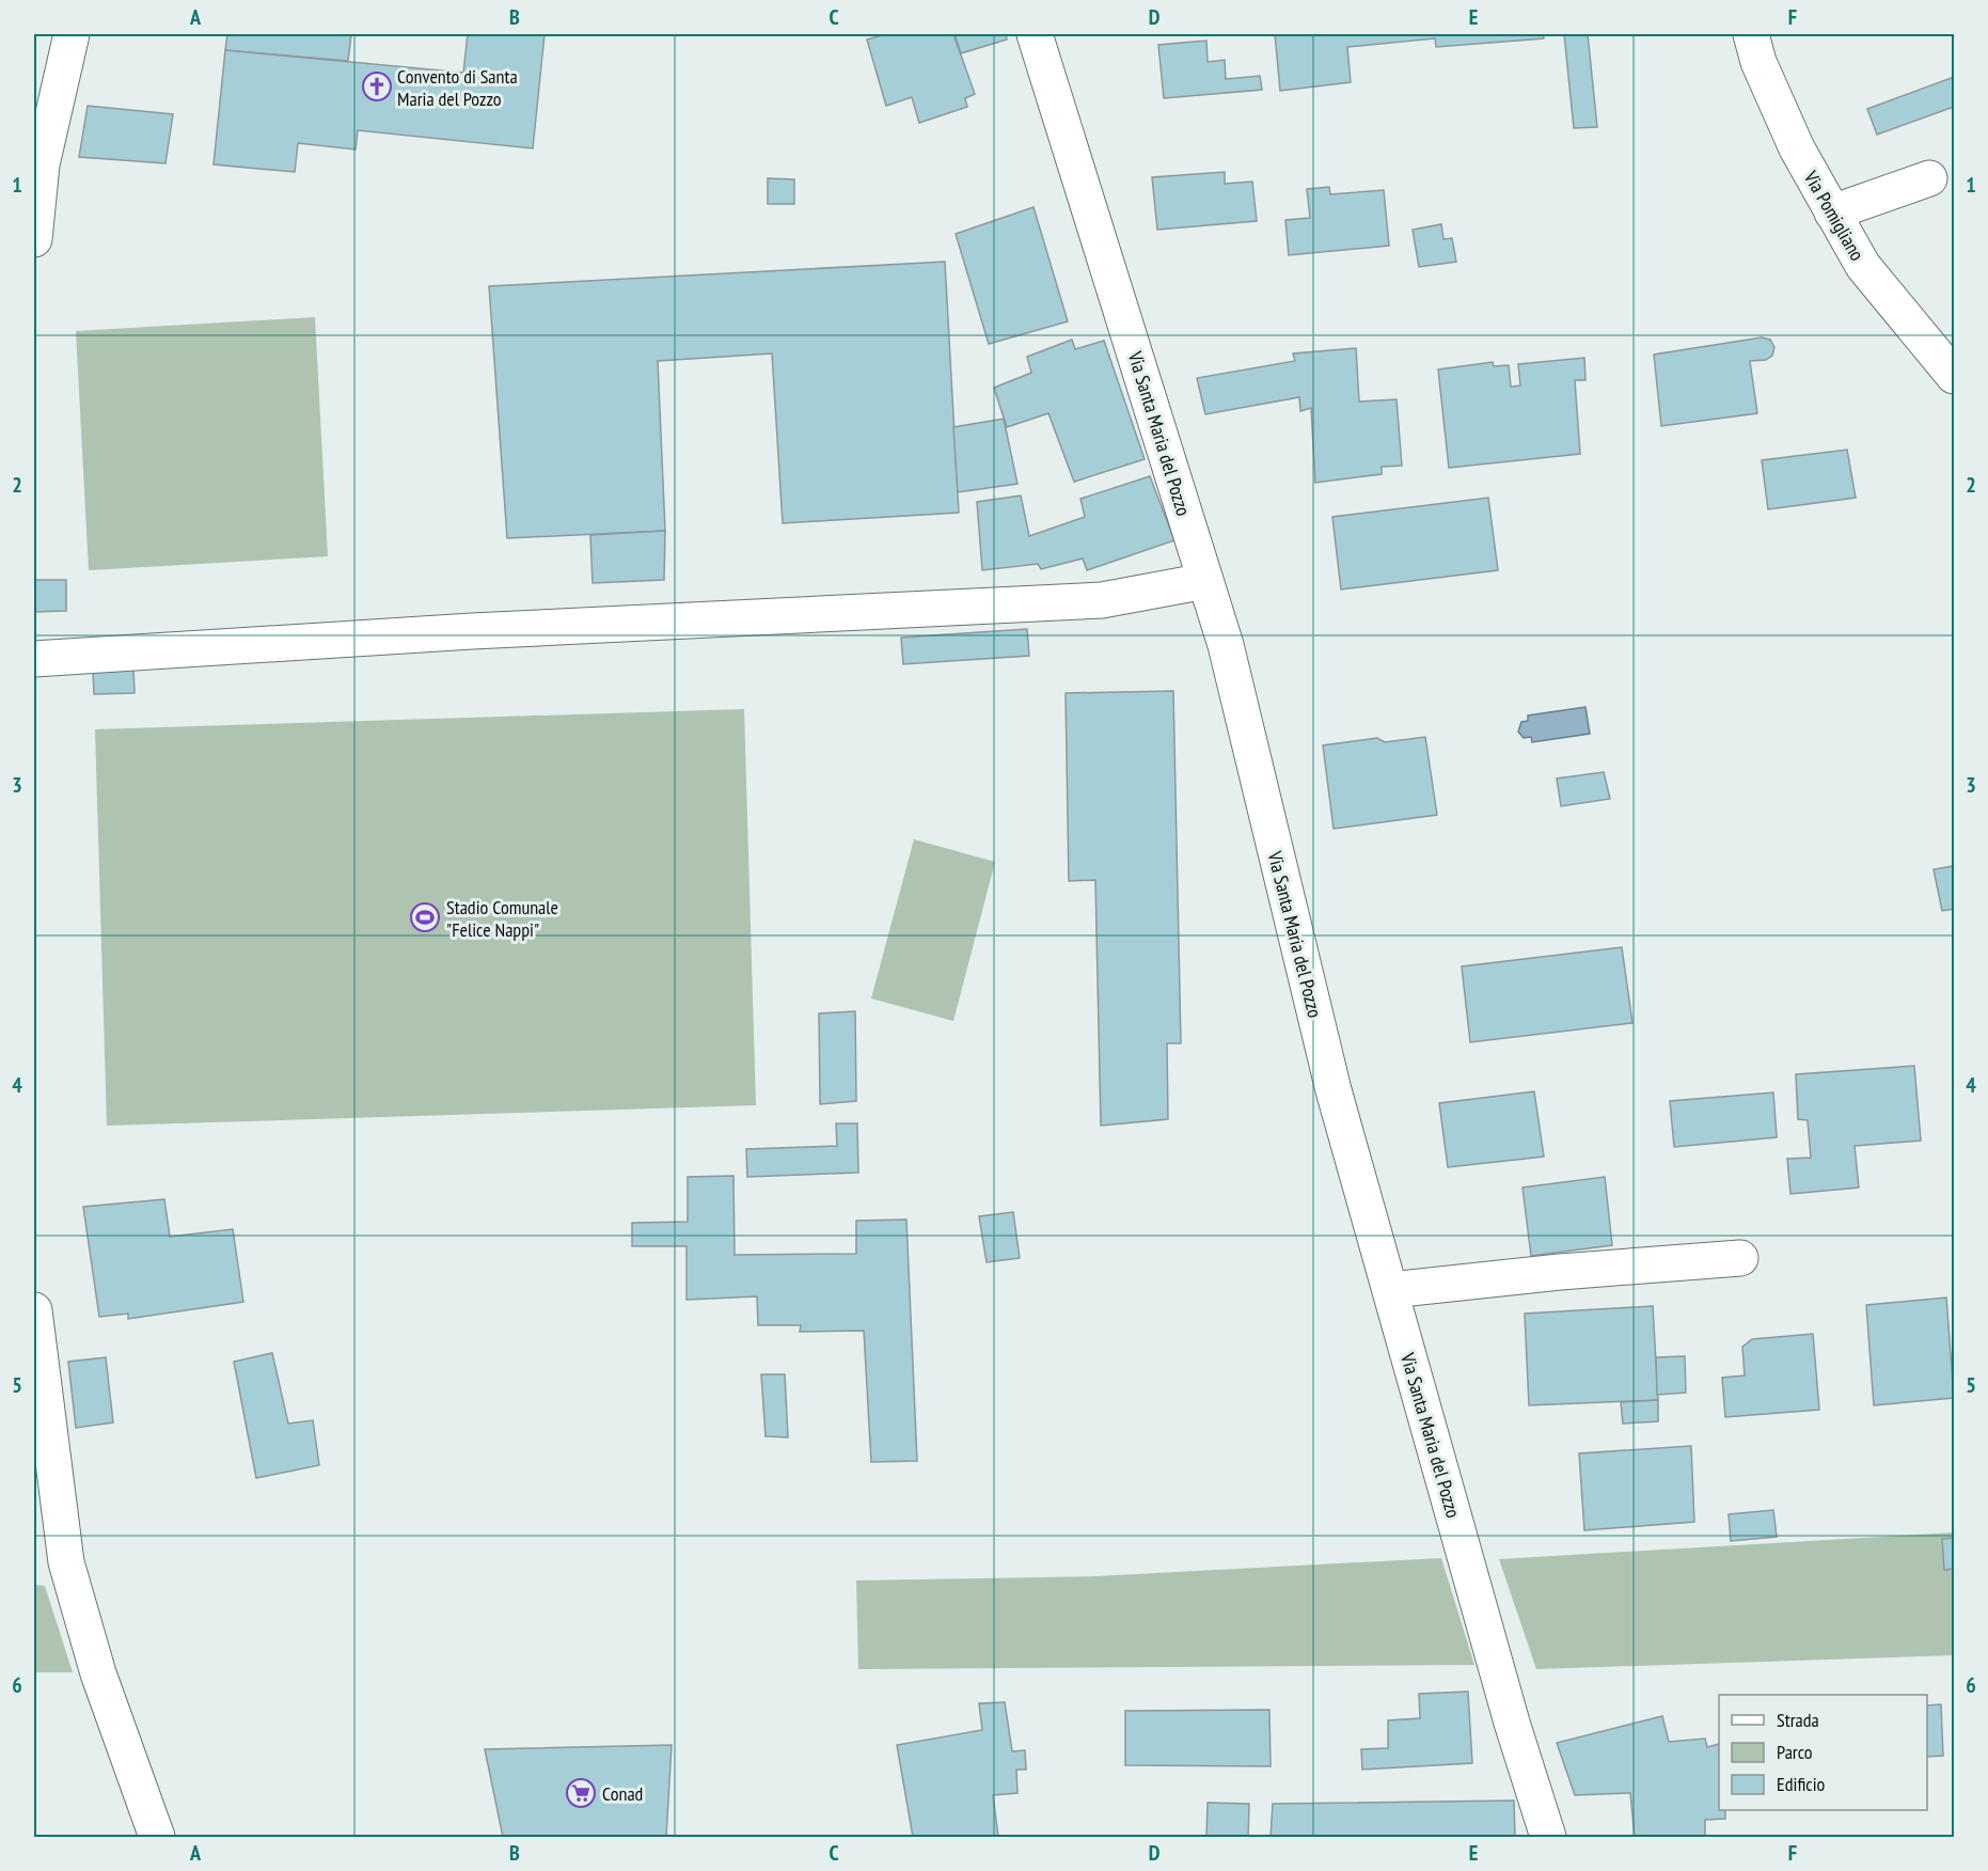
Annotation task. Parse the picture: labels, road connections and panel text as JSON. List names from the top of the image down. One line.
{"streets":{"street":["Via Pomigliano","Via Santa Maria del Pozzo"]},"places":{"church":["Convento di Santa Maria del Pozzo"],"sports":["Stadio Comunale \"Felice Nappi\""],"supermarket":["Conad"]},"legend":["Strada","Parco","Edificio"],"grid":{"columns":["A","B","C","D","E","F"],"rows":["1","2","3","4","5","6"]}}
